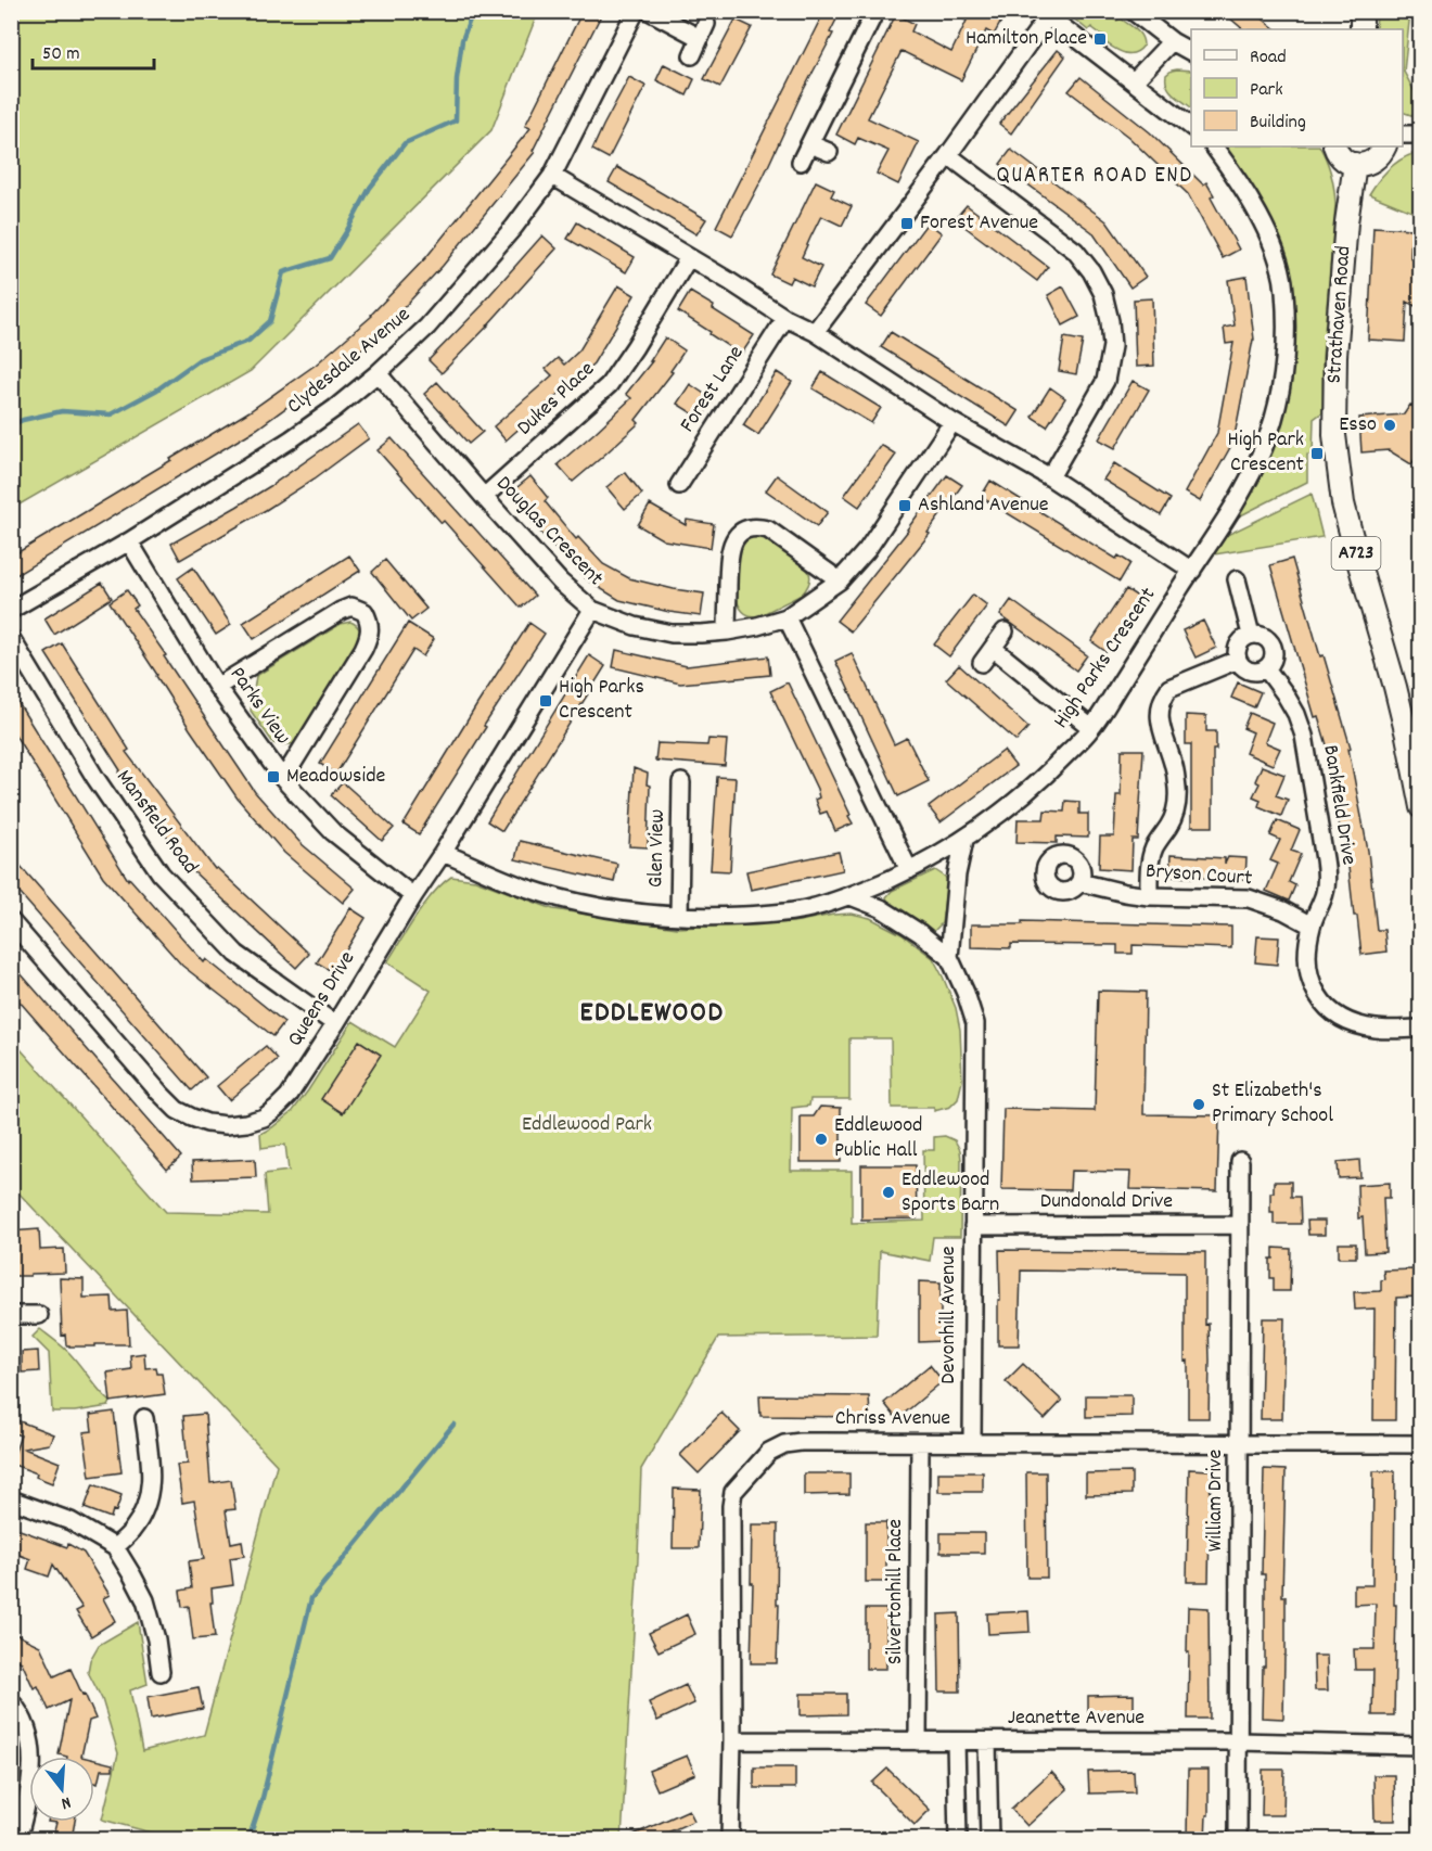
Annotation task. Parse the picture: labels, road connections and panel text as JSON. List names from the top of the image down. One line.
{"streets":{"main road":["Strathaven Road","A723"],"street":["Clydesdale Avenue","Forest Lane","Dukes Place","Douglas Crescent","High Parks Crescent","Parks View","Bankfield Drive","Mansfield Road","Glen View","Bryson Court","Queens Drive","Dundonald Drive","Devonhill Avenue","Chriss Avenue","William Drive","Silvertonhill Place","Jeanette Avenue"]},"crossings":[["Clydesdale Avenue","Douglas Crescent"],["Clydesdale Avenue","Parks View"],["Dukes Place","Douglas Crescent"],["Douglas Crescent","Queens Drive"],["High Parks Crescent","Glen View"],["High Parks Crescent","Queens Drive"],["High Parks Crescent","Devonhill Avenue"],["Parks View","Queens Drive"],["Bankfield Drive","Bryson Court"],["Mansfield Road","Queens Drive"],["Dundonald Drive","Devonhill Avenue"],["Dundonald Drive","William Drive"],["Devonhill Avenue","Chriss Avenue"],["Chriss Avenue","William Drive"],["Chriss Avenue","Silvertonhill Place"],["Chriss Avenue","Jeanette Avenue"],["William Drive","Jeanette Avenue"],["Silvertonhill Place","Jeanette Avenue"]],"districts":["QUARTER ROAD END","EDDLEWOOD"],"parks":["Eddlewood Park"],"places":{"transit":["Hamilton Place","Forest Avenue","High Park Crescent","Ashland Avenue","High Parks Crescent","Meadowside"],"other":["Esso","St Elizabeth's Primary School","Eddlewood Public Hall","Eddlewood Sports Barn"]},"legend":["Road","Park","Building"],"scale_bar":"50 m","north":"bottom"}
